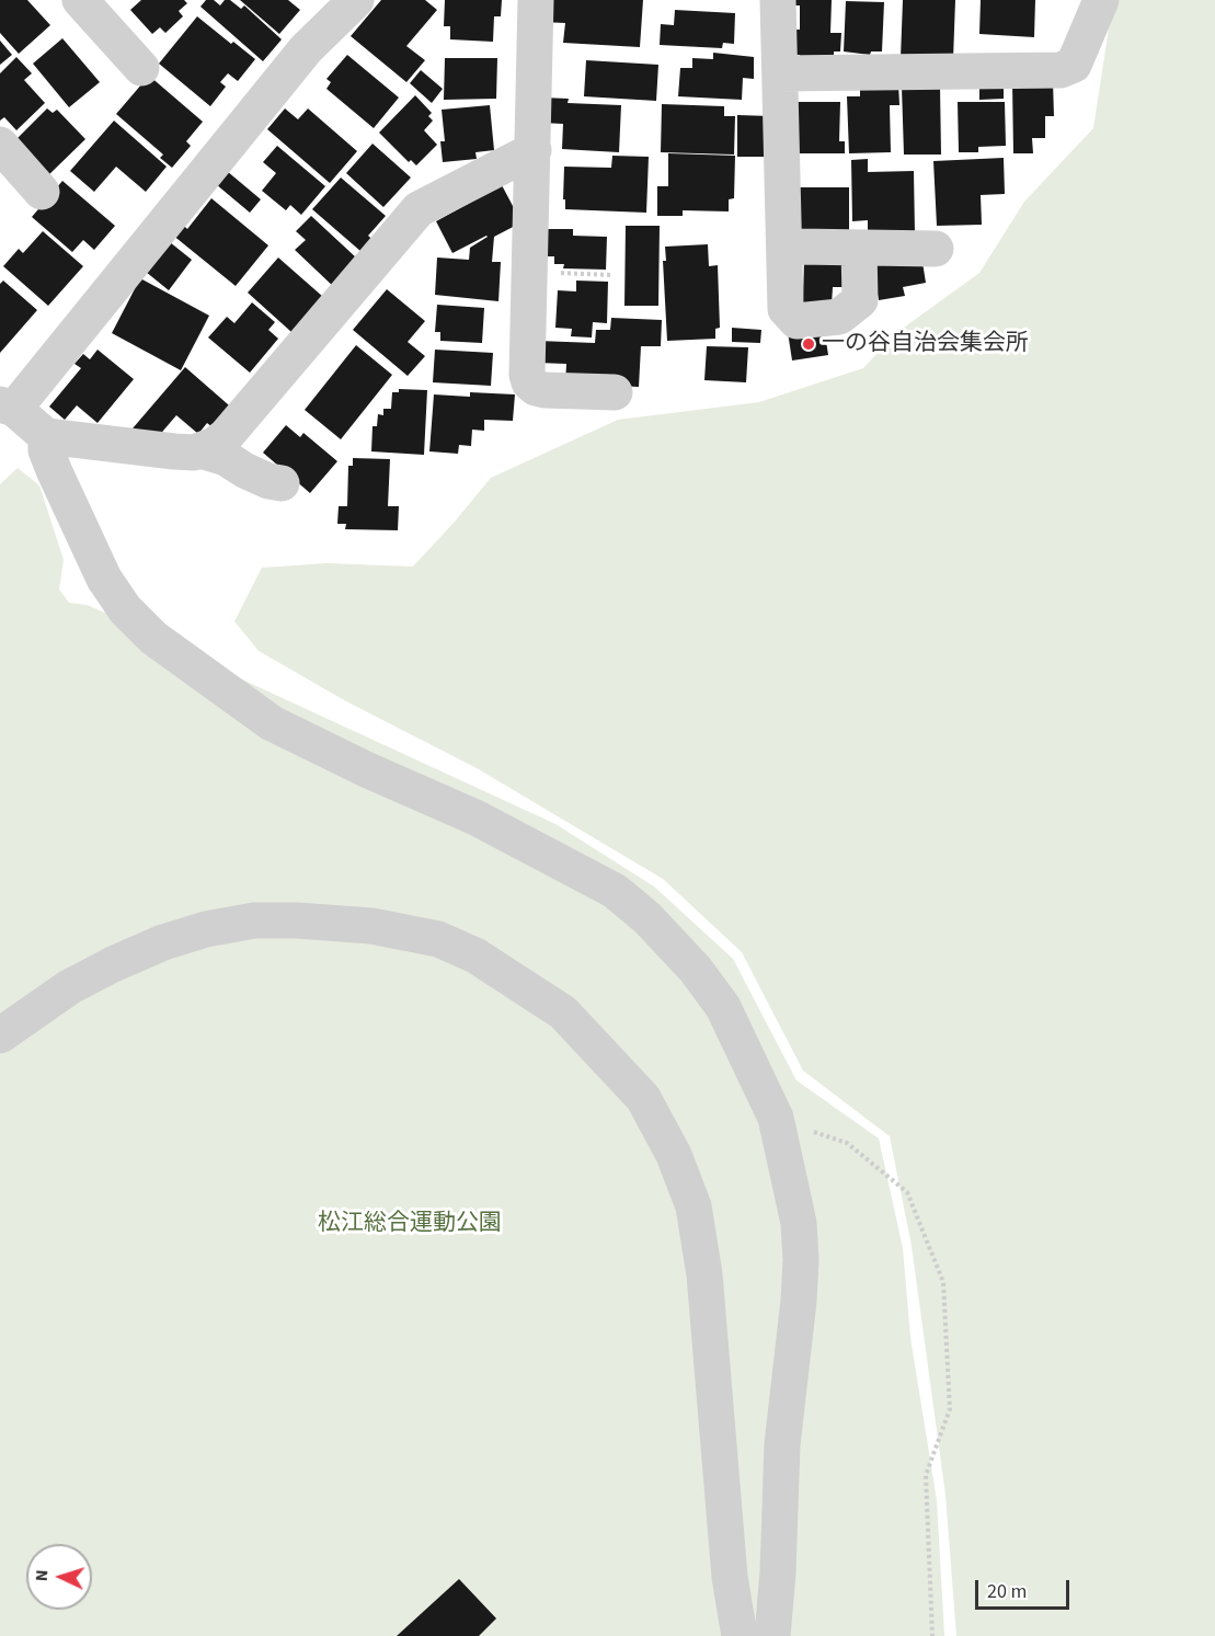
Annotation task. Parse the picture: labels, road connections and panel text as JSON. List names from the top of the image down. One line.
{"parks":["松江総合運動公園"],"places":["一の谷自治会集会所"],"scale_bar":"20 m","north":"left"}
